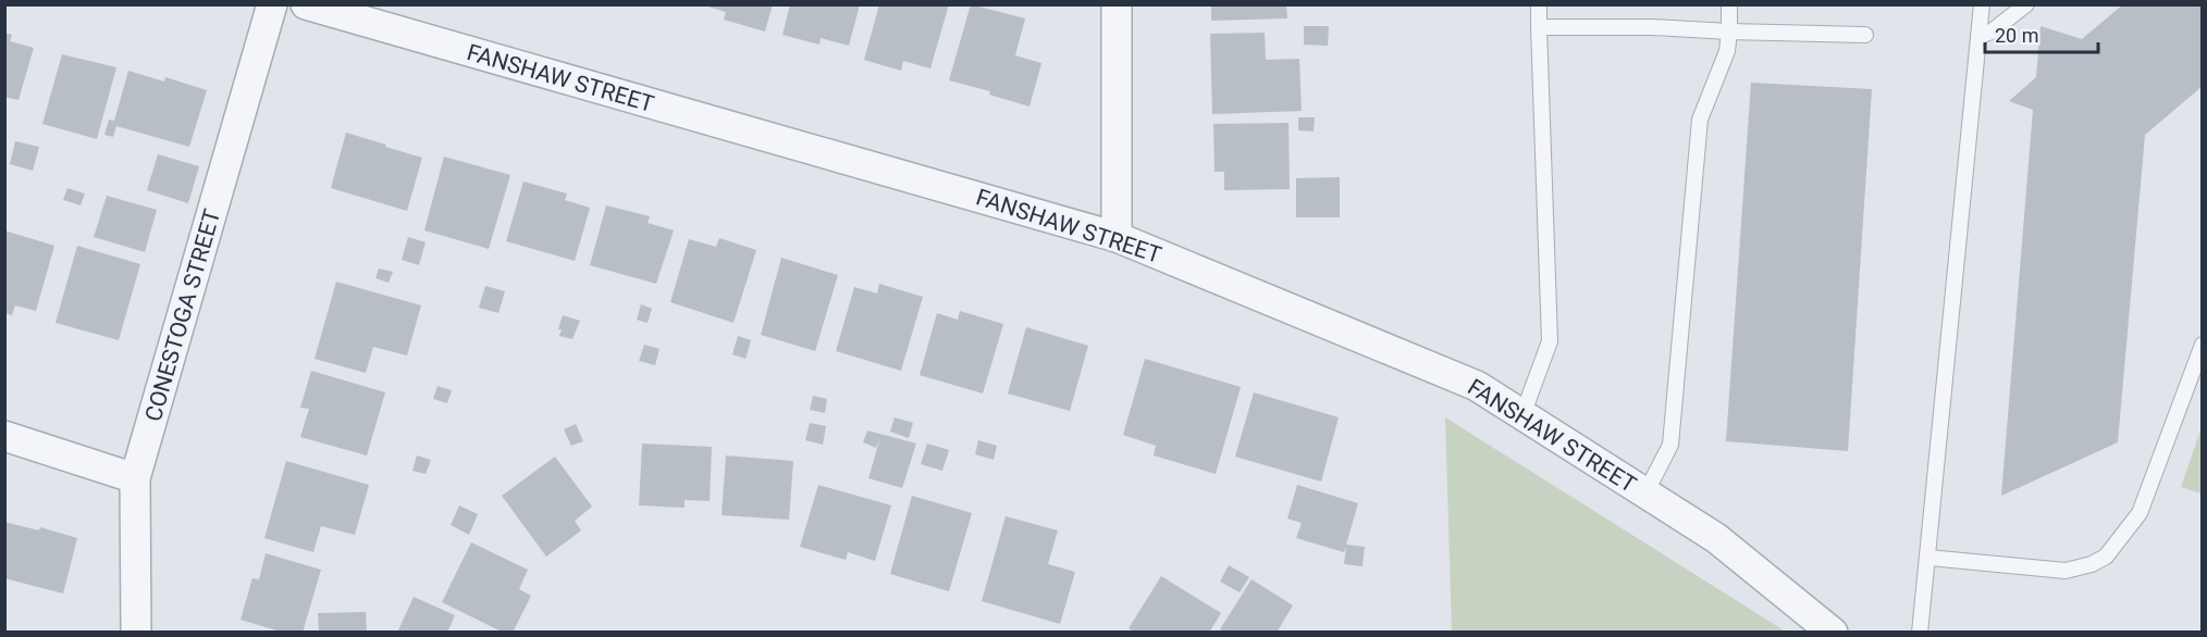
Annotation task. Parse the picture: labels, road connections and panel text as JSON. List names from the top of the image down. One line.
{"streets":{"street":["FANSHAW STREET","CONESTOGA STREET"]},"scale_bar":"20 m"}
